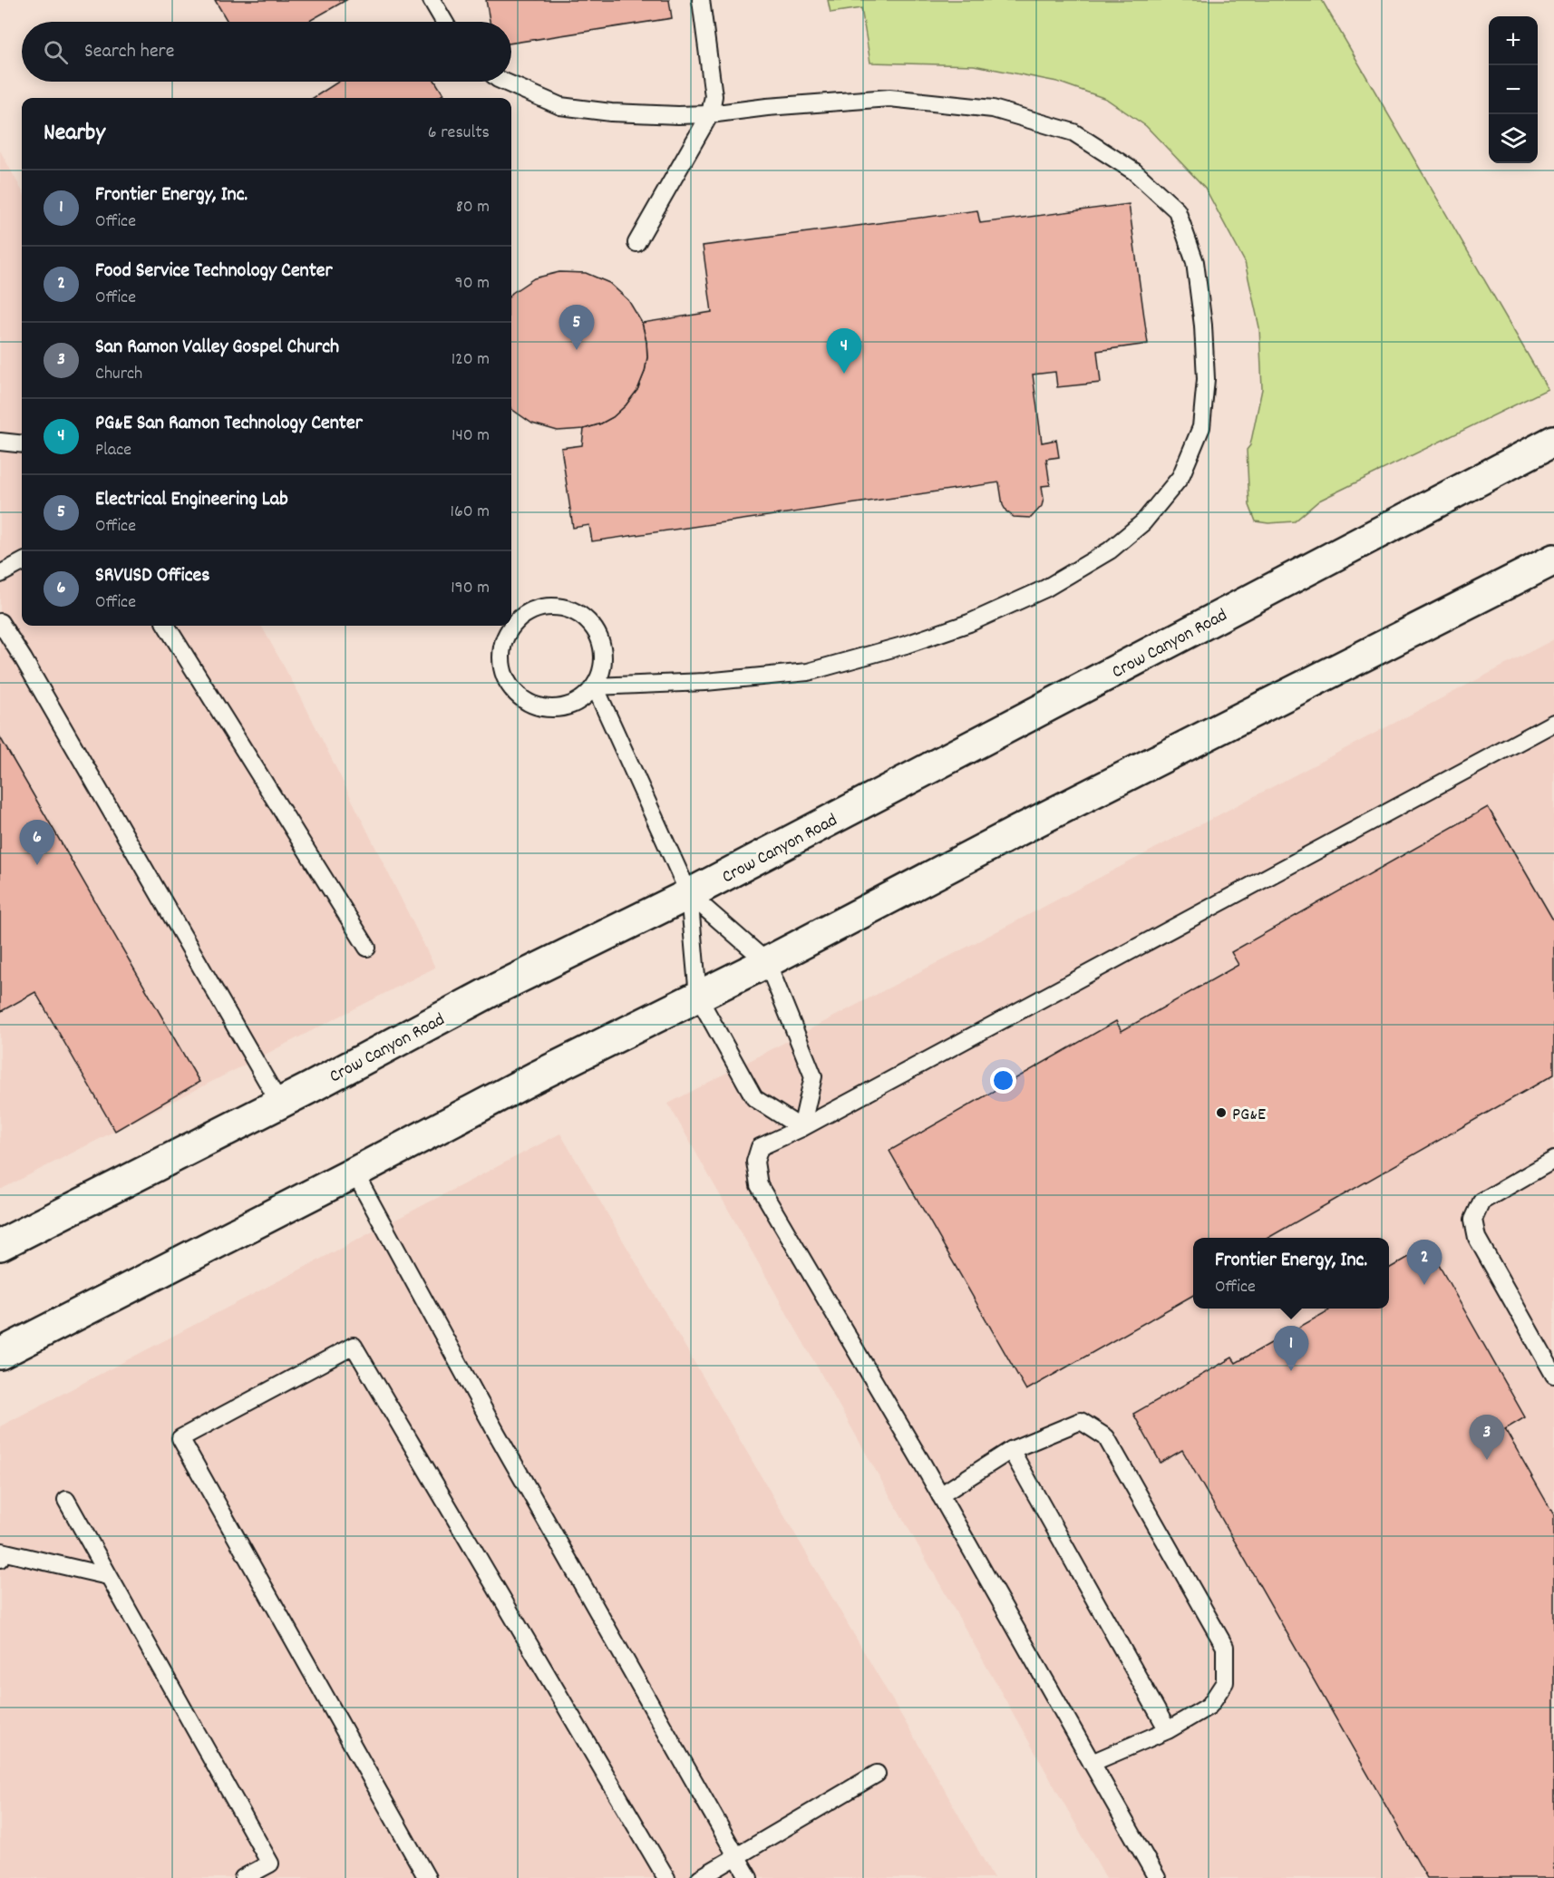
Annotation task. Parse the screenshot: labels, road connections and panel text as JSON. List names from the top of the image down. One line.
{"streets":{"main road":["Crow Canyon Road"]},"places":["PG&E"],"page":{"map_buttons":["+","−"],"search":"Search here","heading":["Nearby","6 results"],"list":[{"mark":"1","name":"Frontier Energy, Inc.","note":"Office","value":"80 m"},{"mark":"2","name":"Food Service Technology Center","note":"Office","value":"90 m"},{"mark":"3","name":"San Ramon Valley Gospel Church","note":"Church","value":"120 m"},{"mark":"4","name":"PG&E San Ramon Technology Center","note":"Place","value":"140 m"},{"mark":"5","name":"Electrical Engineering Lab","note":"Office","value":"160 m"},{"mark":"6","name":"SRVUSD Offices","note":"Office","value":"190 m"}],"pins":["5","4","6","2","1","3"],"popup":["Frontier Energy, Inc.","Office"]}}
